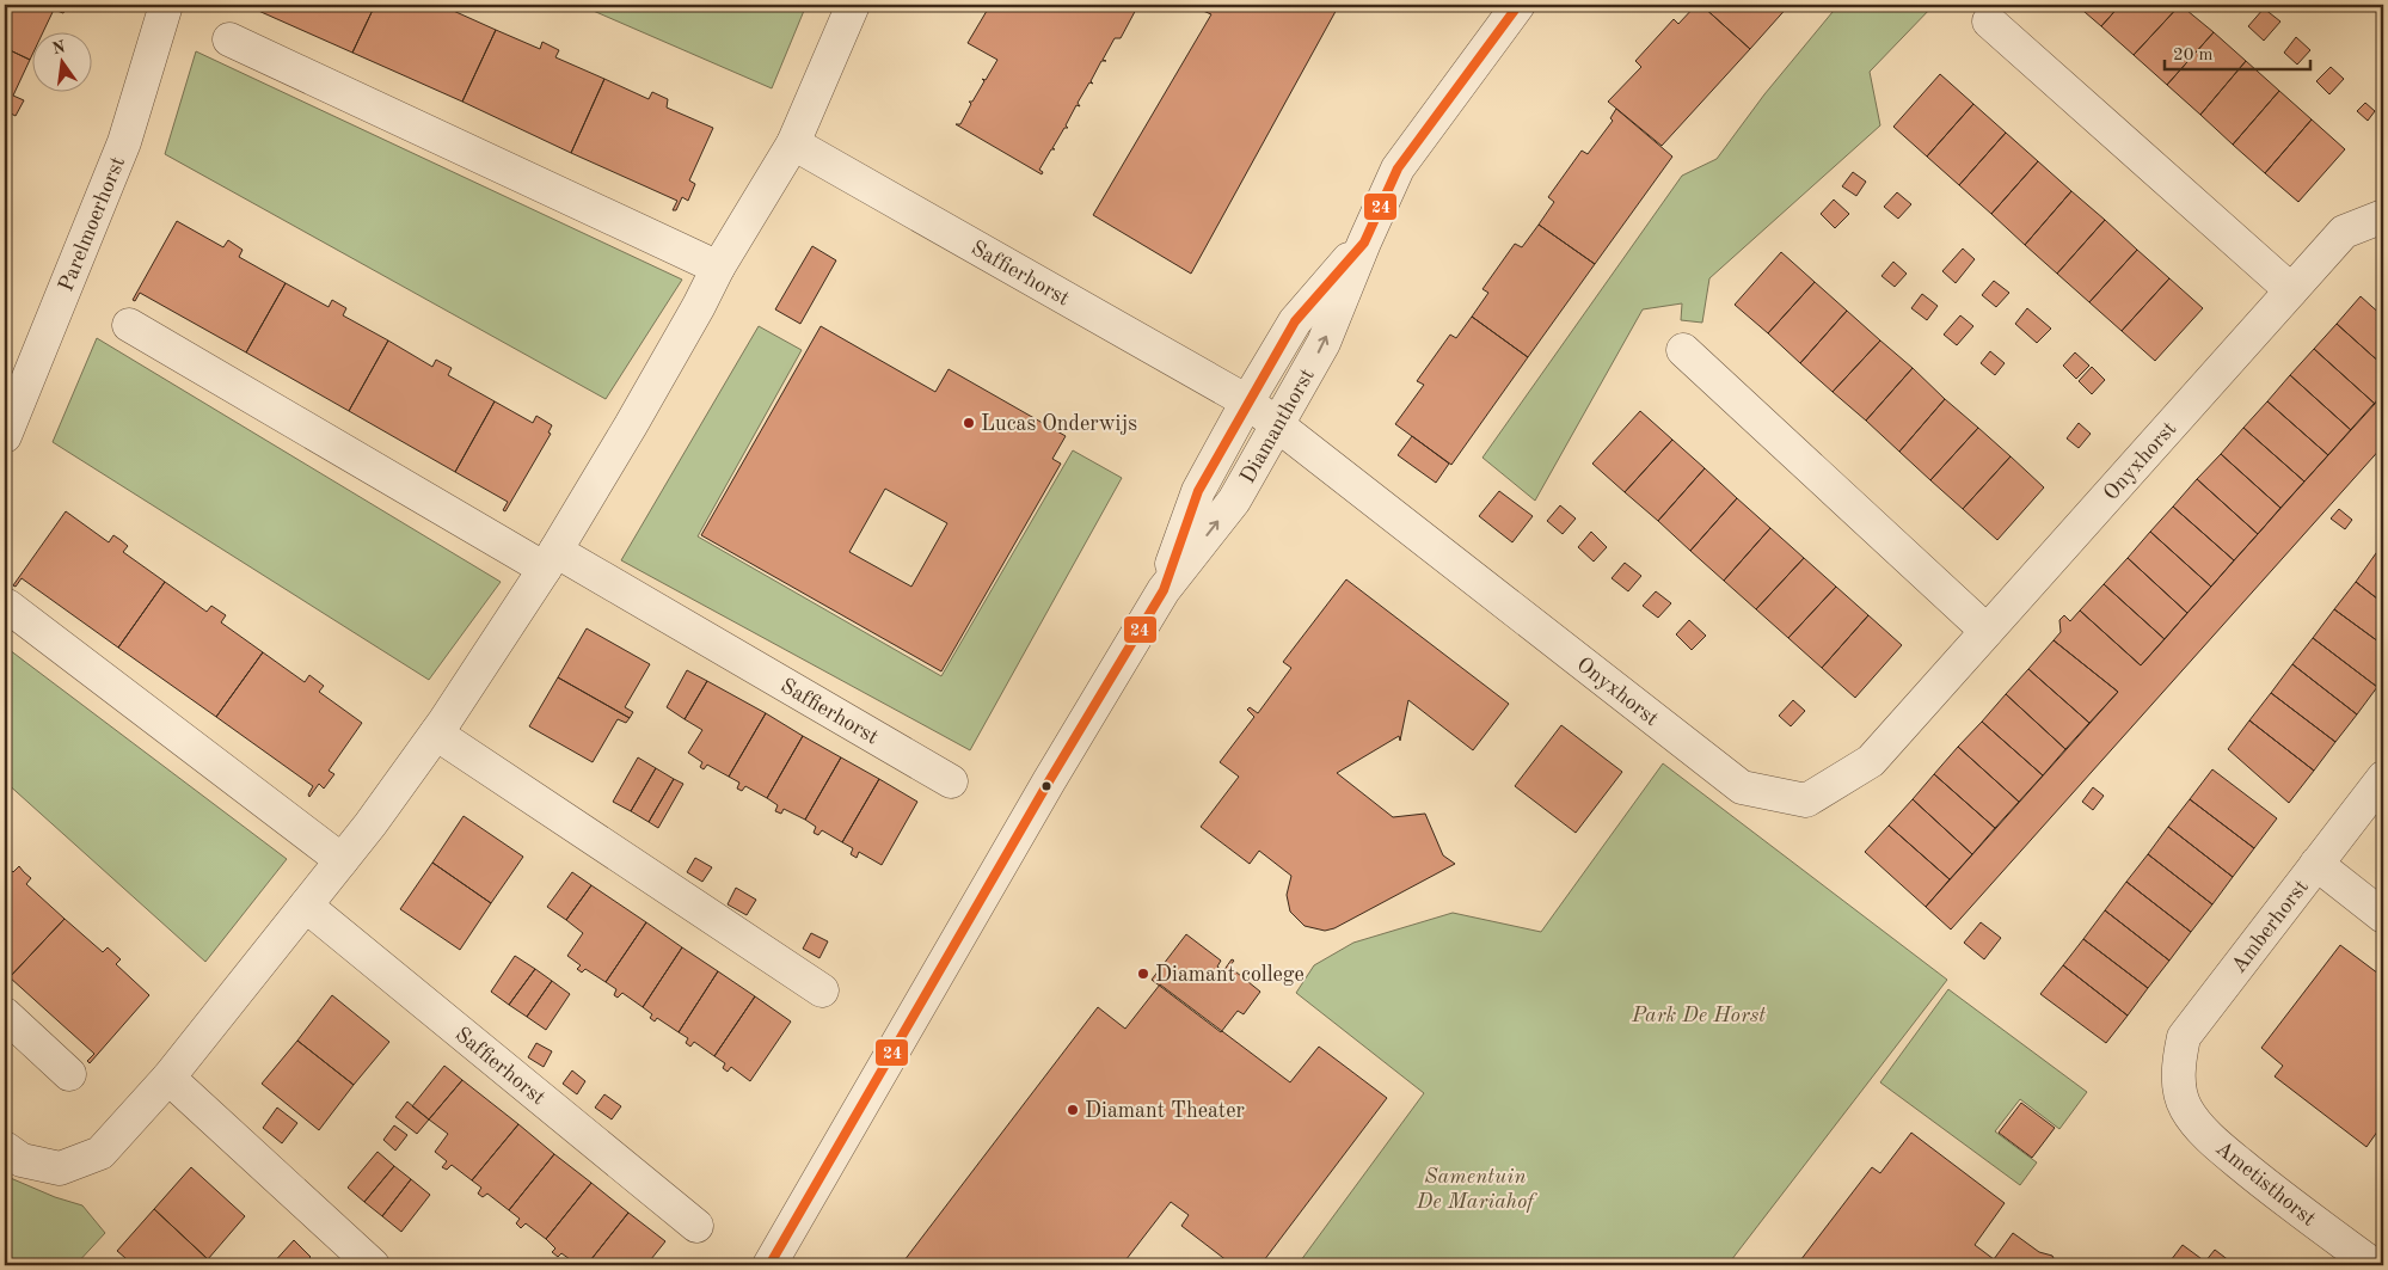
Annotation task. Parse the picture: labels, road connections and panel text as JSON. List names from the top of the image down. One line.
{"streets":{"street":["Parelmoerhorst","Saffierhorst","Diamanthorst","Onyxhorst","Amberhorst","Ametisthorst"]},"crossings":[["Saffierhorst","Diamanthorst"],["Saffierhorst","Onyxhorst"],["Diamanthorst","Onyxhorst"],["Amberhorst","Ametisthorst"]],"parks":["Park De Horst","Samentuin De Mariahof"],"places":["Lucas Onderwijs","Diamant college","Diamant Theater"],"lines":["transit line 24"],"scale_bar":"20 m","north":"top"}
